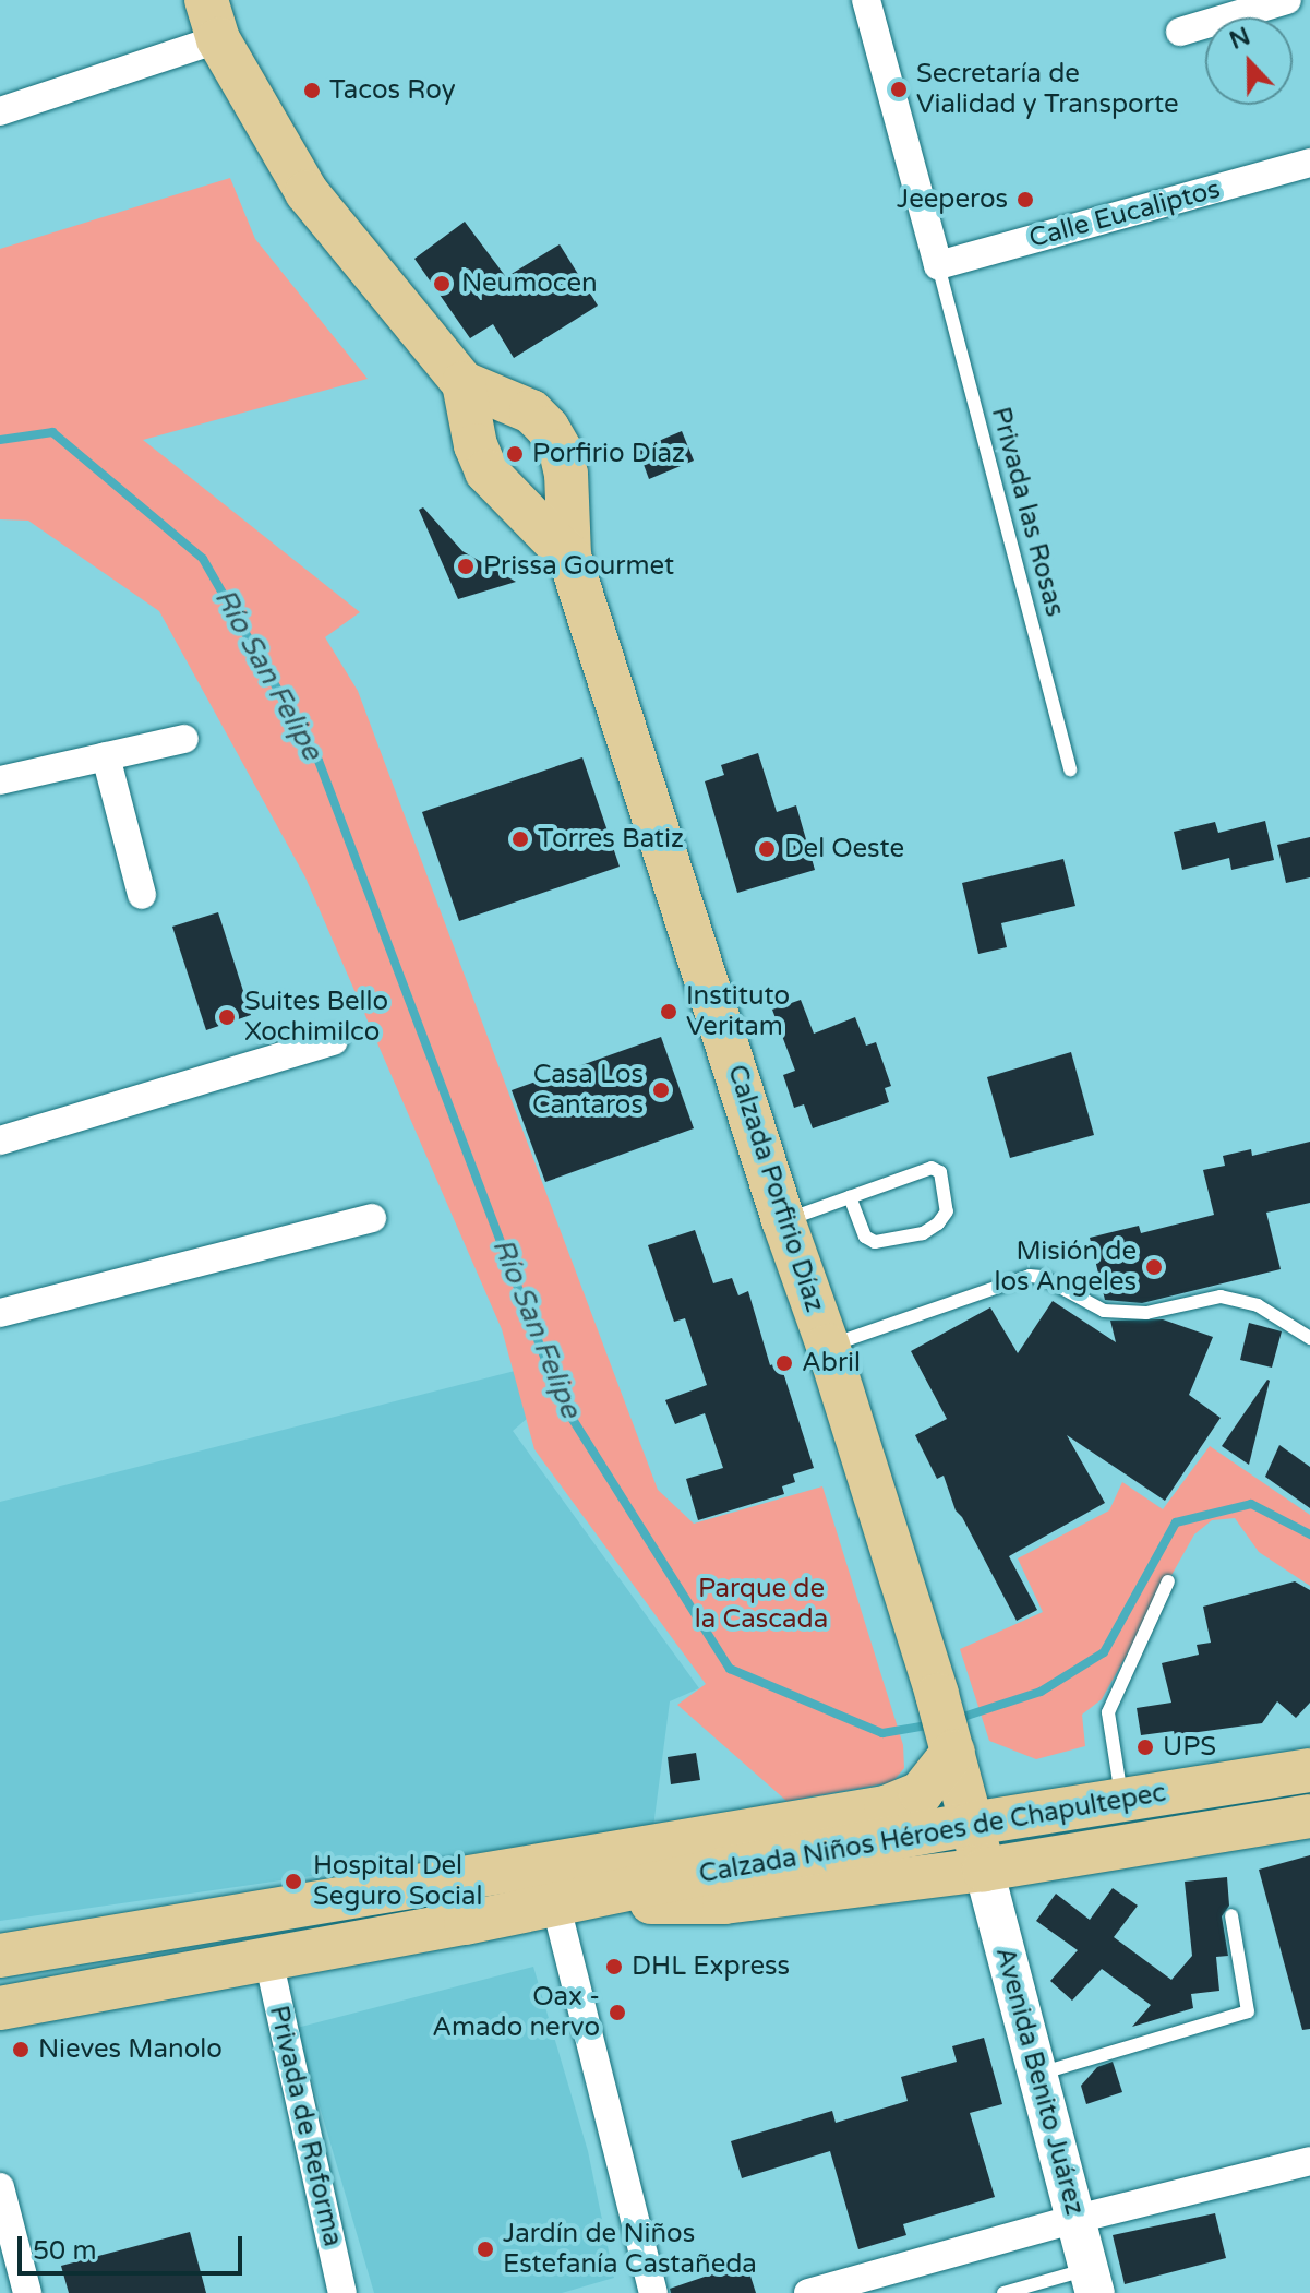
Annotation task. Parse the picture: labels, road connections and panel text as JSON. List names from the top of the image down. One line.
{"streets":{"main road":["Calzada Porfirio Díaz","Calzada Niños Héroes de Chapultepec","Avenida Benito Juárez"],"street":["Calle Eucaliptos","Privada de Reforma"],"lane":["Privada las Rosas"]},"crossings":[["Calle Eucaliptos","Privada las Rosas"],["Calzada Porfirio Díaz","Calzada Niños Héroes de Chapultepec"],["Calzada Porfirio Díaz","Avenida Benito Juárez"],["Calzada Niños Héroes de Chapultepec","Avenida Benito Juárez"],["Calzada Niños Héroes de Chapultepec","Privada de Reforma"]],"water":["Río San Felipe"],"parks":["Parque de la Cascada"],"places":["Secretaría de Vialidad y Transporte","Tacos Roy","Jeeperos","Neumocen","Porfirio Díaz","Prissa Gourmet","Torres Batiz","Del Oeste","Instituto Veritam","Suites Bello Xochimilco","Casa Los Cantaros","Misión de los Angeles","Abril","UPS","Hospital Del Seguro Social","DHL Express","Oax - Amado nervo","Nieves Manolo","Jardín de Niños Estefanía Castañeda"],"scale_bar":"50 m","north":"top"}
